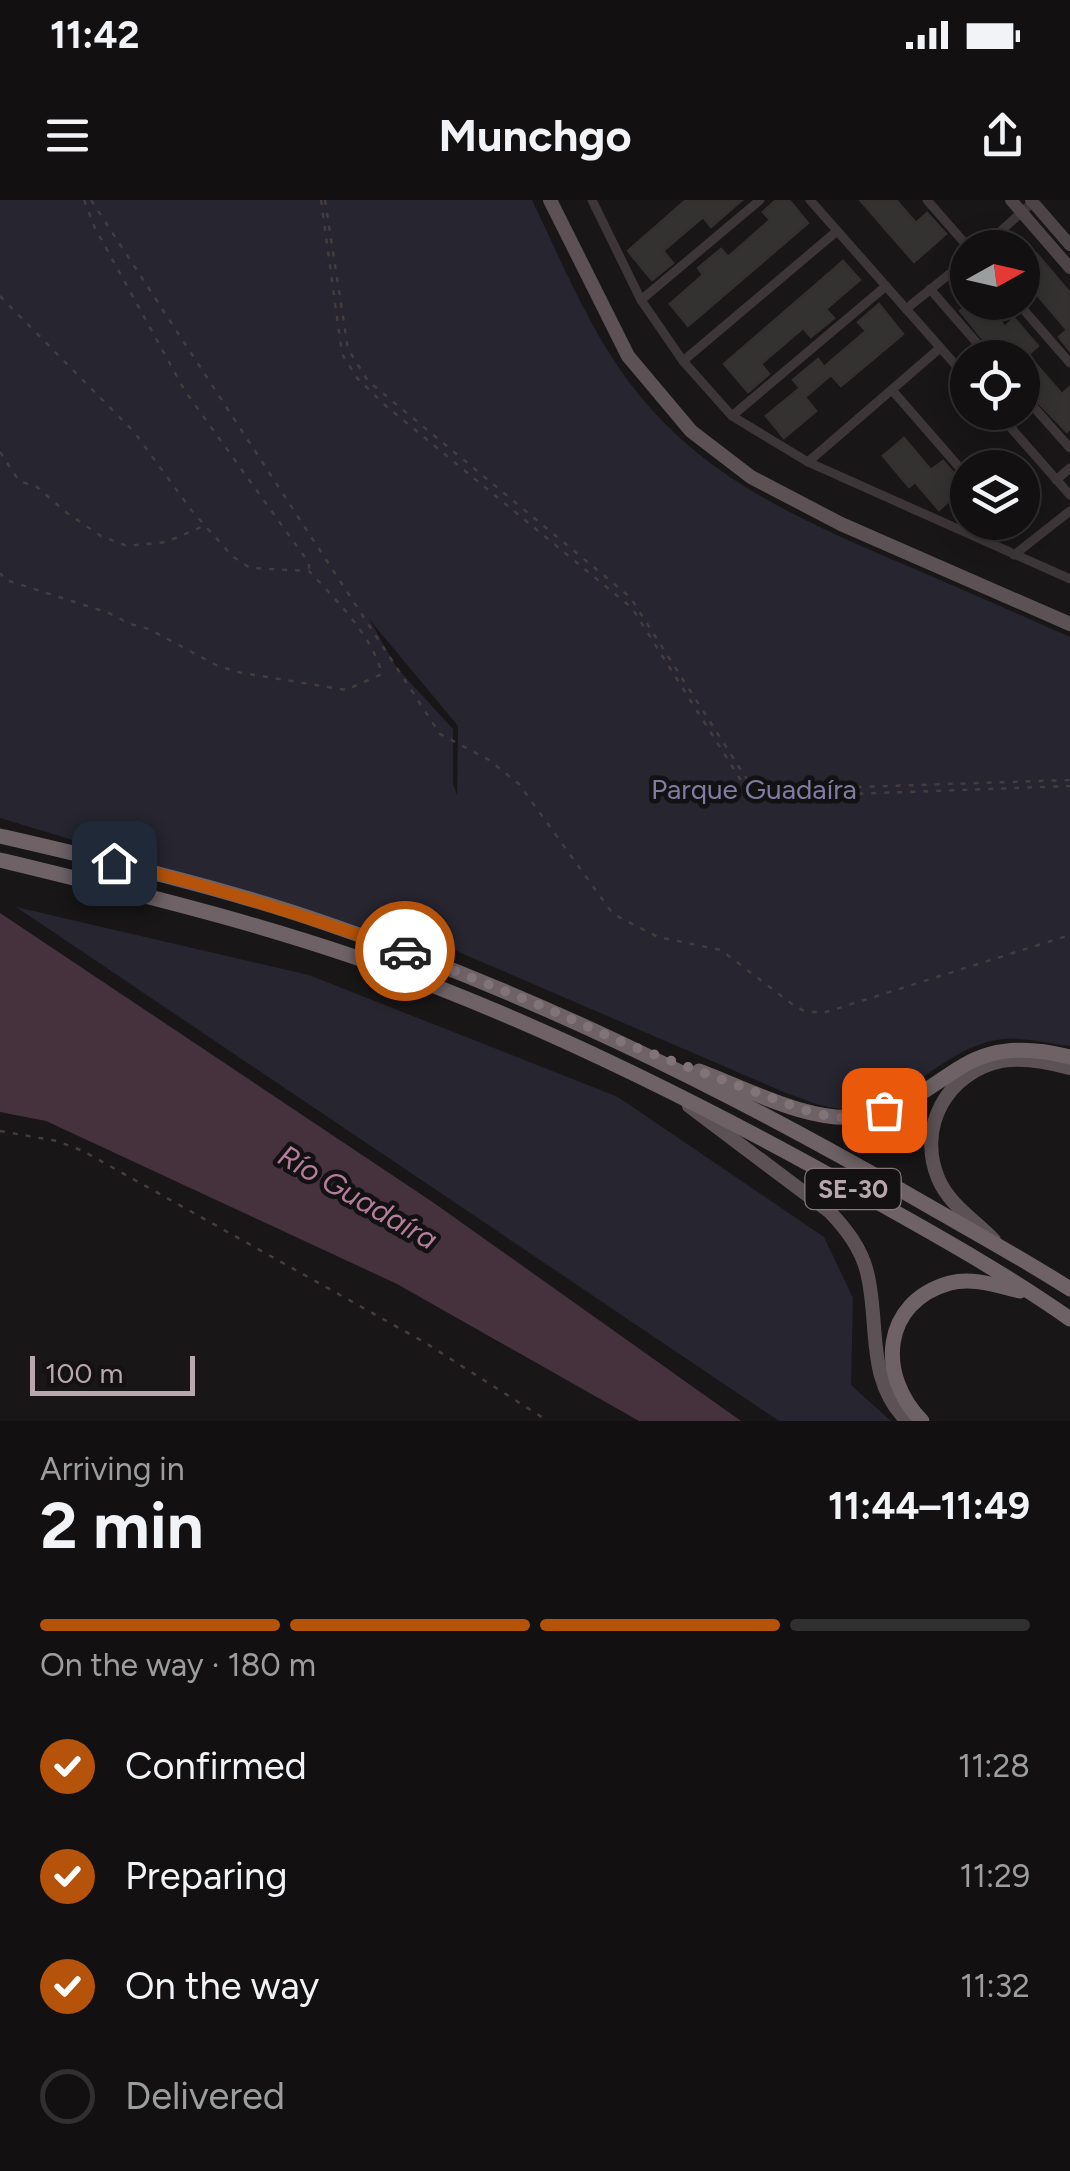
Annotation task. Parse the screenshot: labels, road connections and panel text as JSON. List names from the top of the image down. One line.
{"streets":{"highway":["SE-30"]},"water":["Río Guadaíra"],"parks":["Parque Guadaíra"],"scale_bar":"100 m","north":"right","page":{"status":"11:42","header":"Munchgo","scale":"100 m","heading":["2 min","Arriving in","11:44–11:49"],"bar":"On the way · 180 m","list":[["Confirmed","11:28"],["Preparing","11:29"],["On the way","11:32"],"Delivered"]}}
